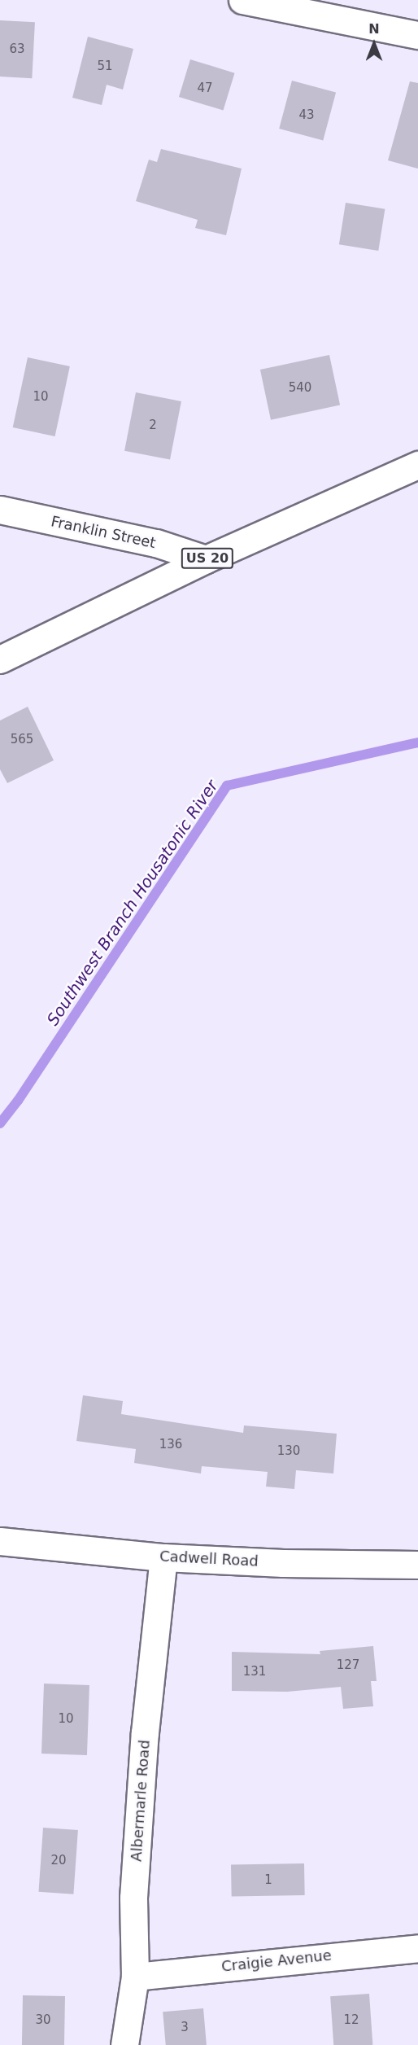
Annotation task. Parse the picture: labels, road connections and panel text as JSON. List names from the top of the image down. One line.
{"streets":{"main road":["Franklin Street","US 20","Cadwell Road","Albermarle Road","Craigie Avenue"]},"crossings":[["Franklin Street","US 20"],["Cadwell Road","Albermarle Road"],["Albermarle Road","Craigie Avenue"]],"water":["Southwest Branch Housatonic River"],"house_numbers":["63","51","47","43","540","10","2","565","136","130","127","131","10","20","1","30","12","3"],"north":"top"}
